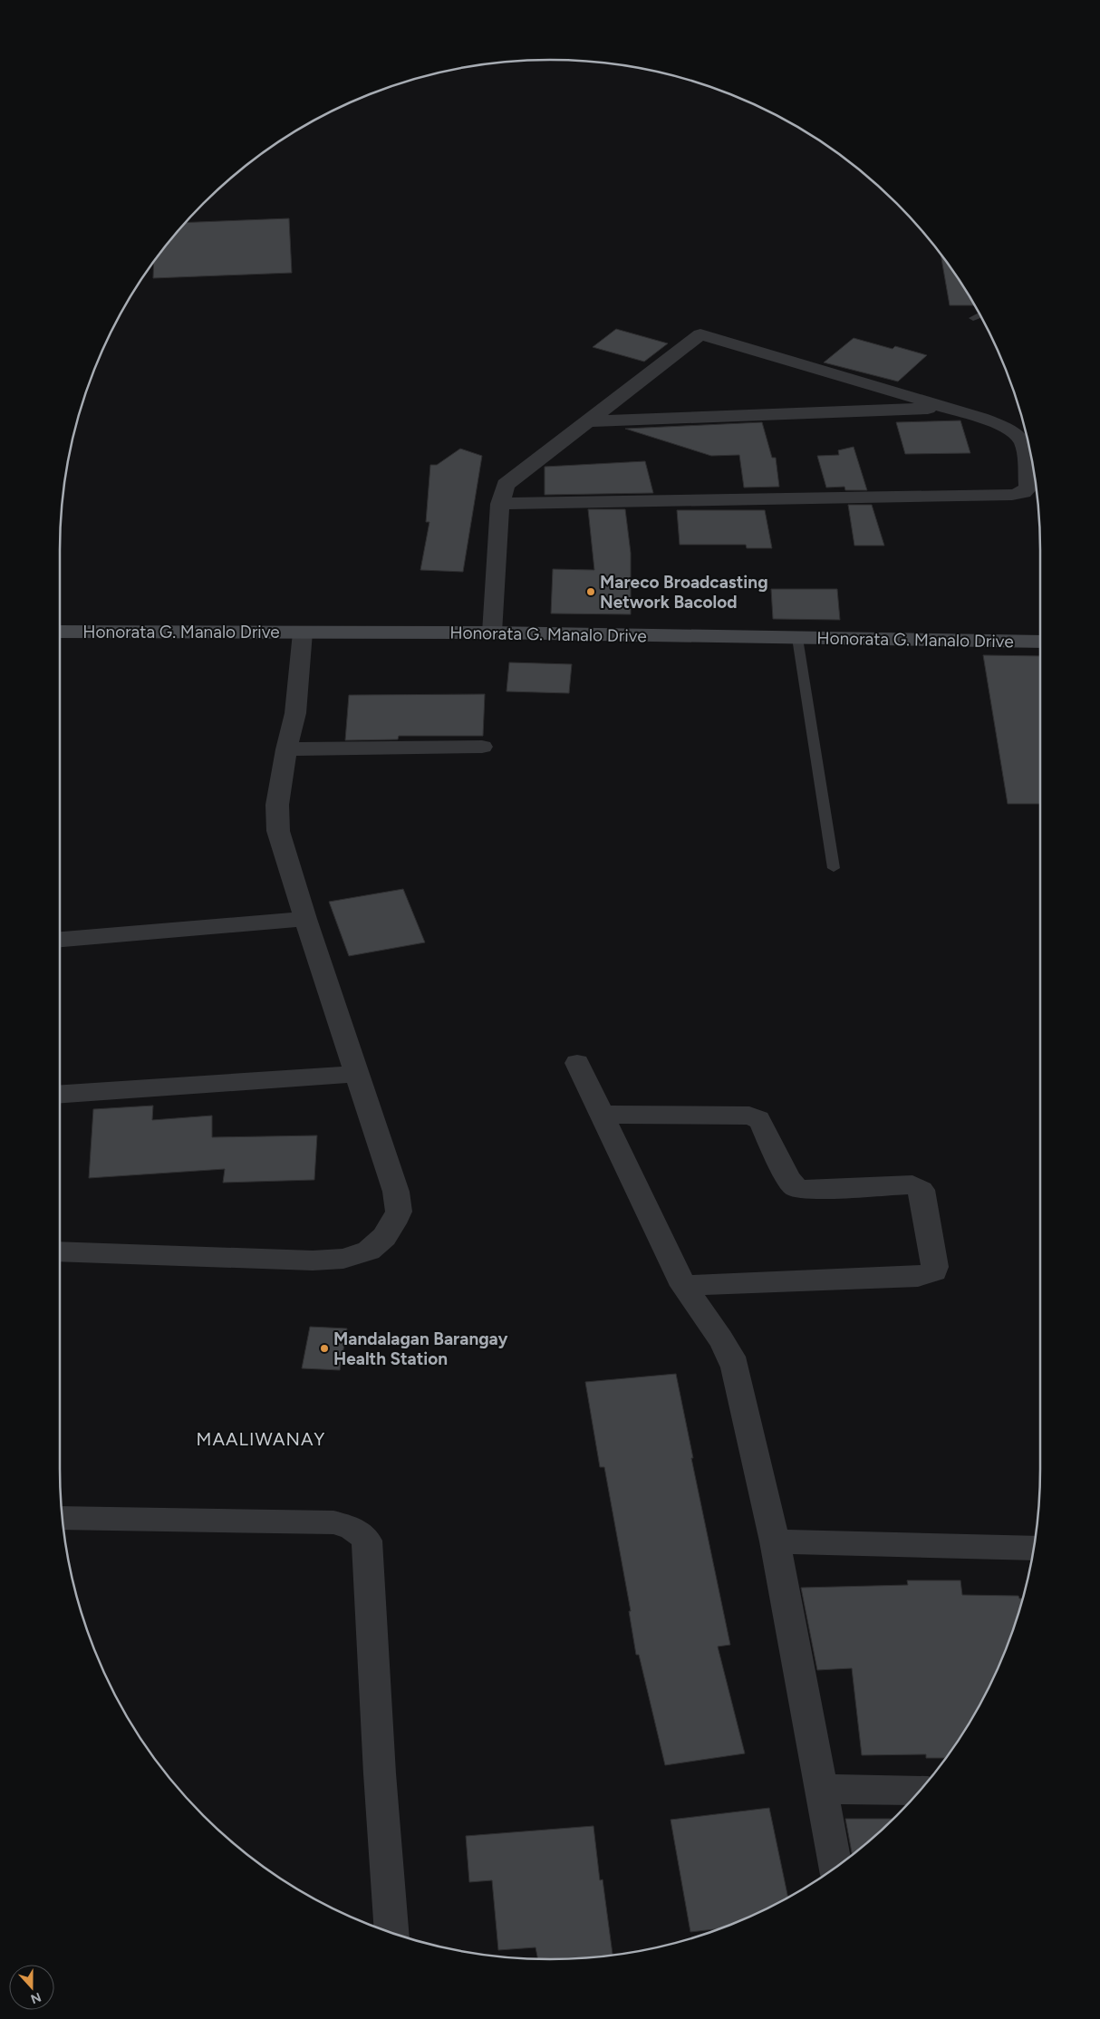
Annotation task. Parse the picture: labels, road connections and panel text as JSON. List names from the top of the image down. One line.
{"streets":{"street":["Honorata G. Manalo Drive"]},"districts":["MAALIWANAY"],"places":["Mareco Broadcasting Network Bacolod","Mandalagan Barangay Health Station"],"north":"bottom"}
